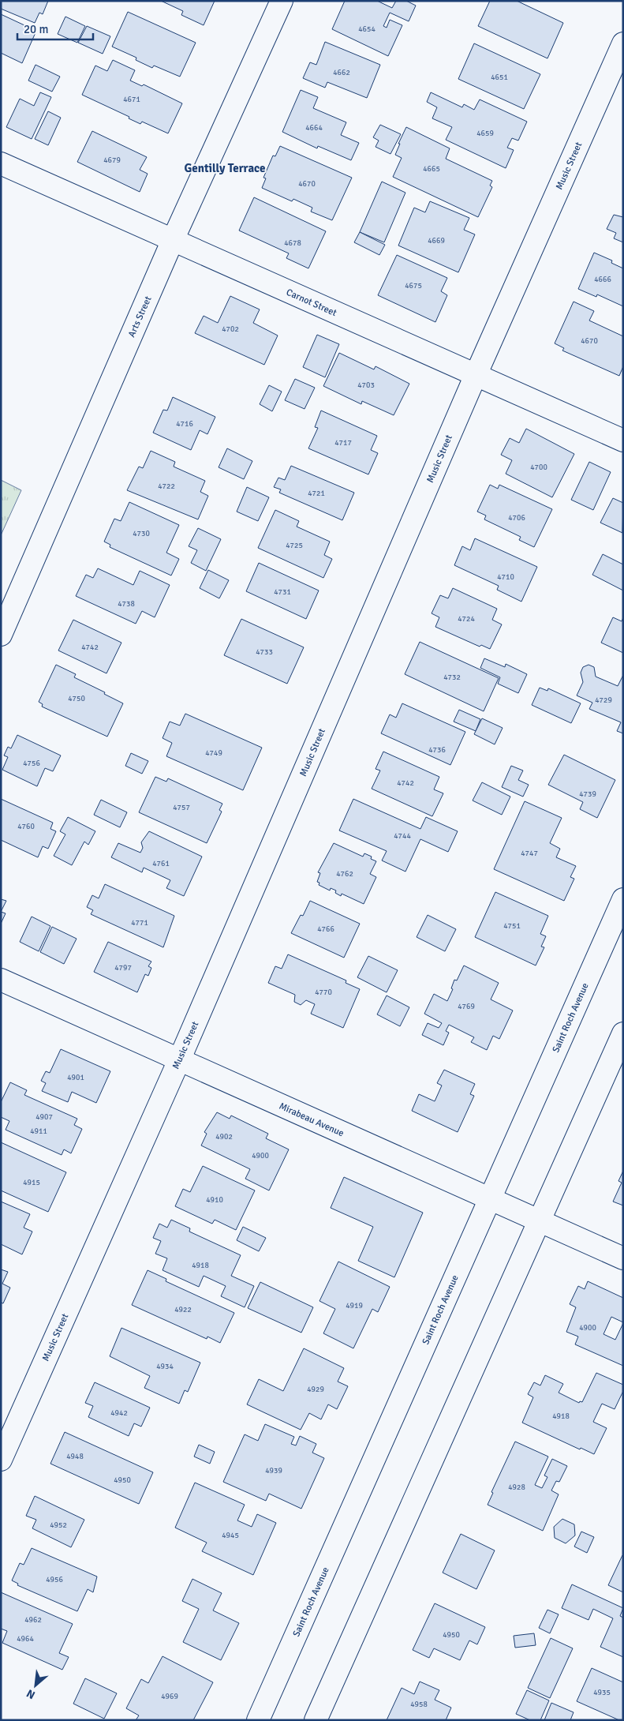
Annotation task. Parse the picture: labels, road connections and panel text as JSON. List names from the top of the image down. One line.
{"streets":{"street":["Music Street","Carnot Street","Arts Street","Saint Roch Avenue","Mirabeau Avenue"]},"crossings":[["Music Street","Carnot Street"],["Music Street","Mirabeau Avenue"],["Carnot Street","Arts Street"],["Saint Roch Avenue","Mirabeau Avenue"]],"districts":["Gentilly Terrace"],"house_numbers":["4654","4662","4651","4671","4664","4659","4679","4665","4670","4669","4678","4666","4675","4702","4670","4703","4716","4717","4700","4722","4721","4706","4730","4725","4710","4731","4738","4724","4742","4733","4732","4750","4729","4736","4749","4756","4742","4739","4757","4760","4744","4747","4761","4762","4771","4751","4766","4797","4770","4769","4901","4907","4911","4902","4900","4915","4910","4918","4919","4922","4900","4934","4929","4942","4918","4948","4939","4950","4928","4952","4945","4956","4962","4950","4964","4935","4969","4958"],"scale_bar":"20 m","north":"bottom left"}
